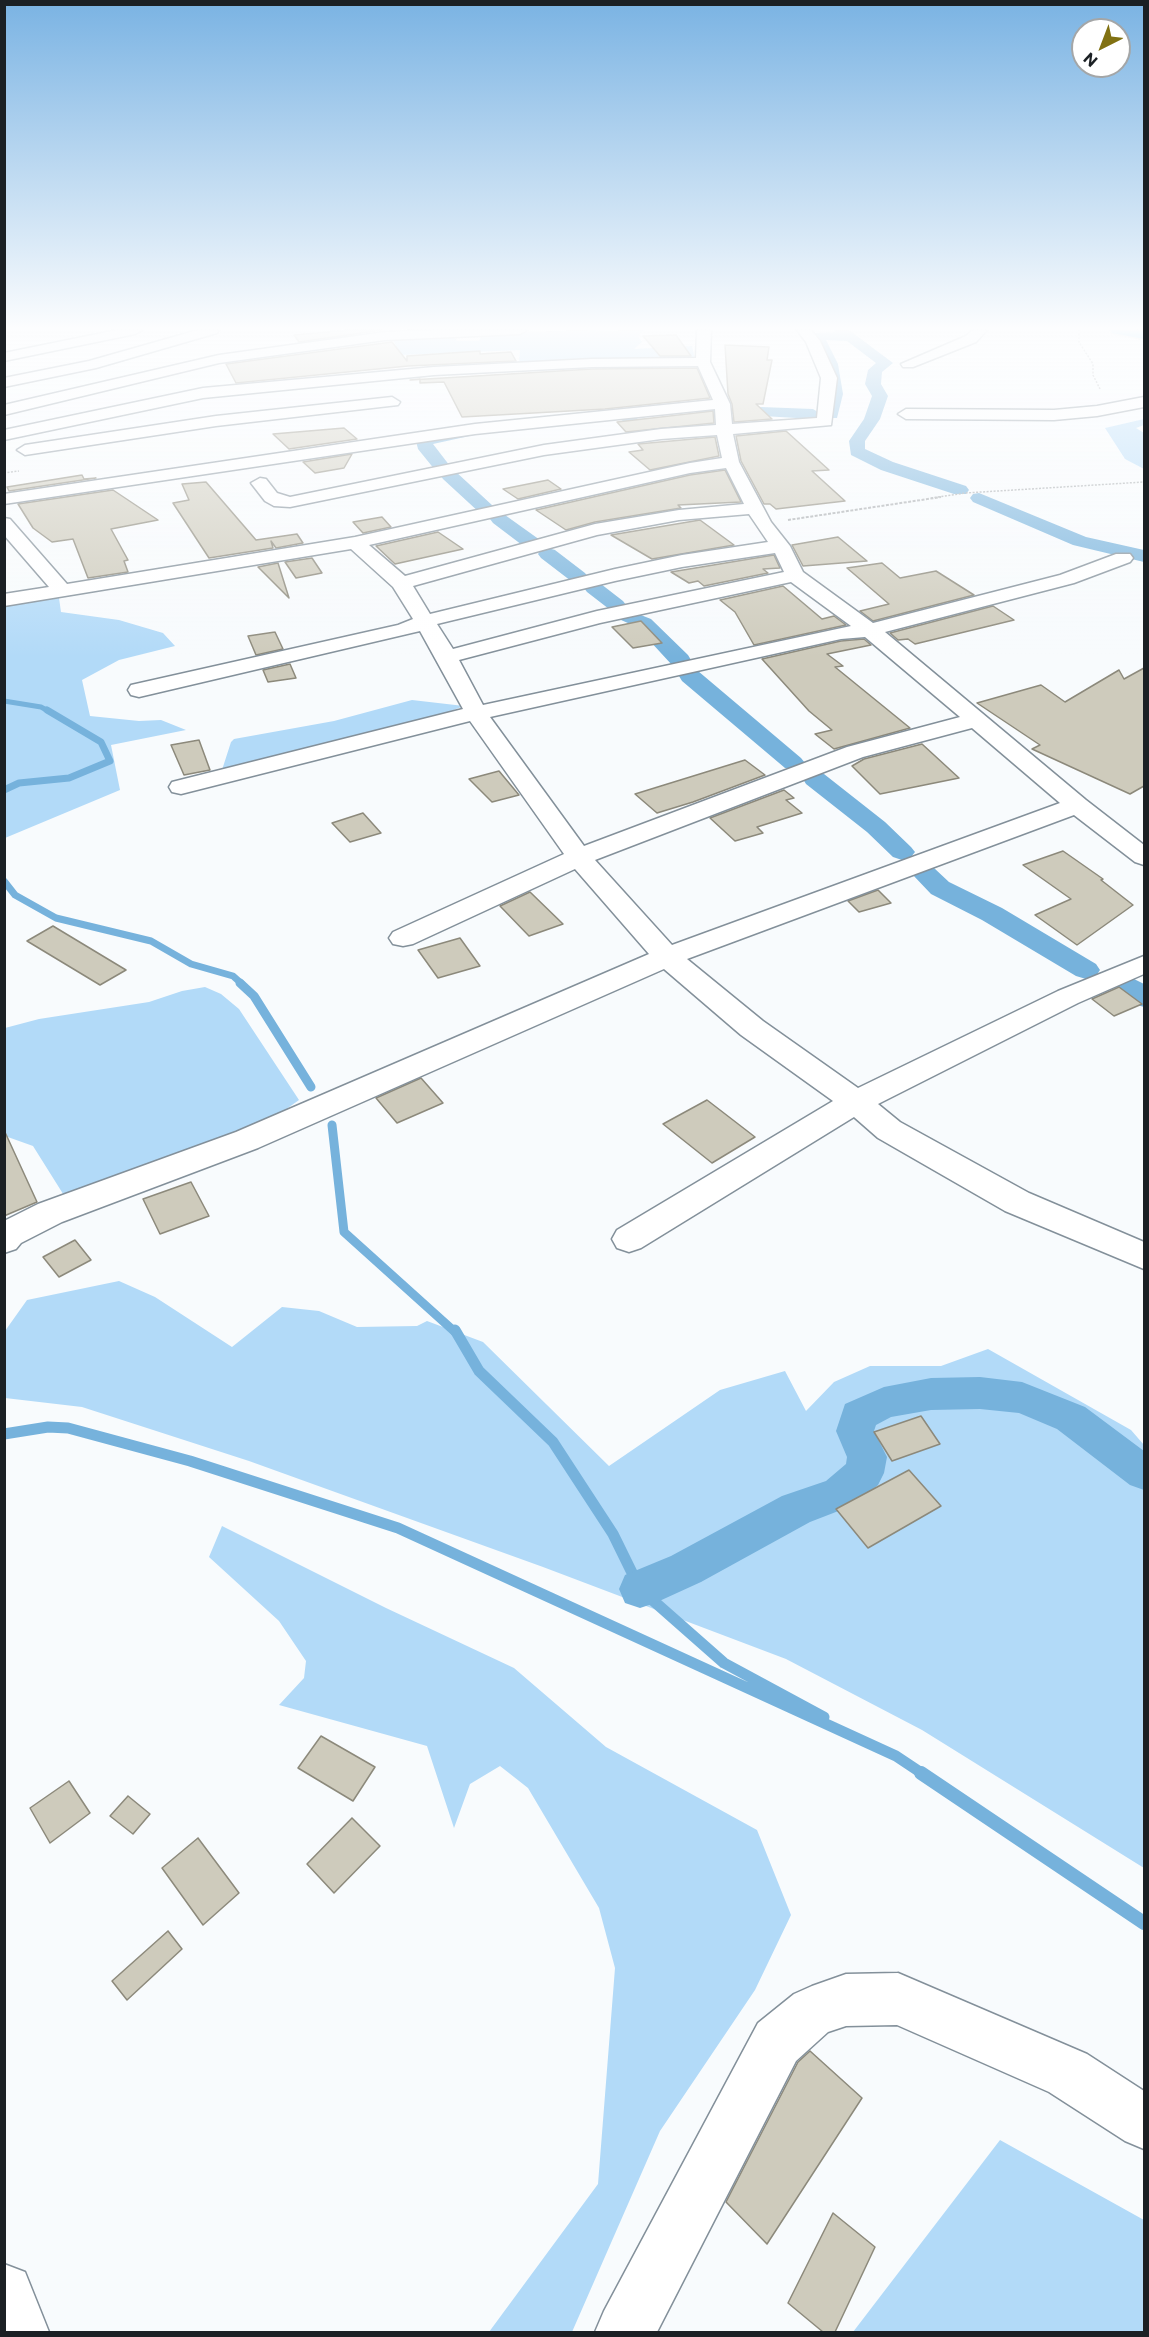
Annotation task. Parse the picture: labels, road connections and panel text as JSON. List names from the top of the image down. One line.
{"north":"bottom left"}
